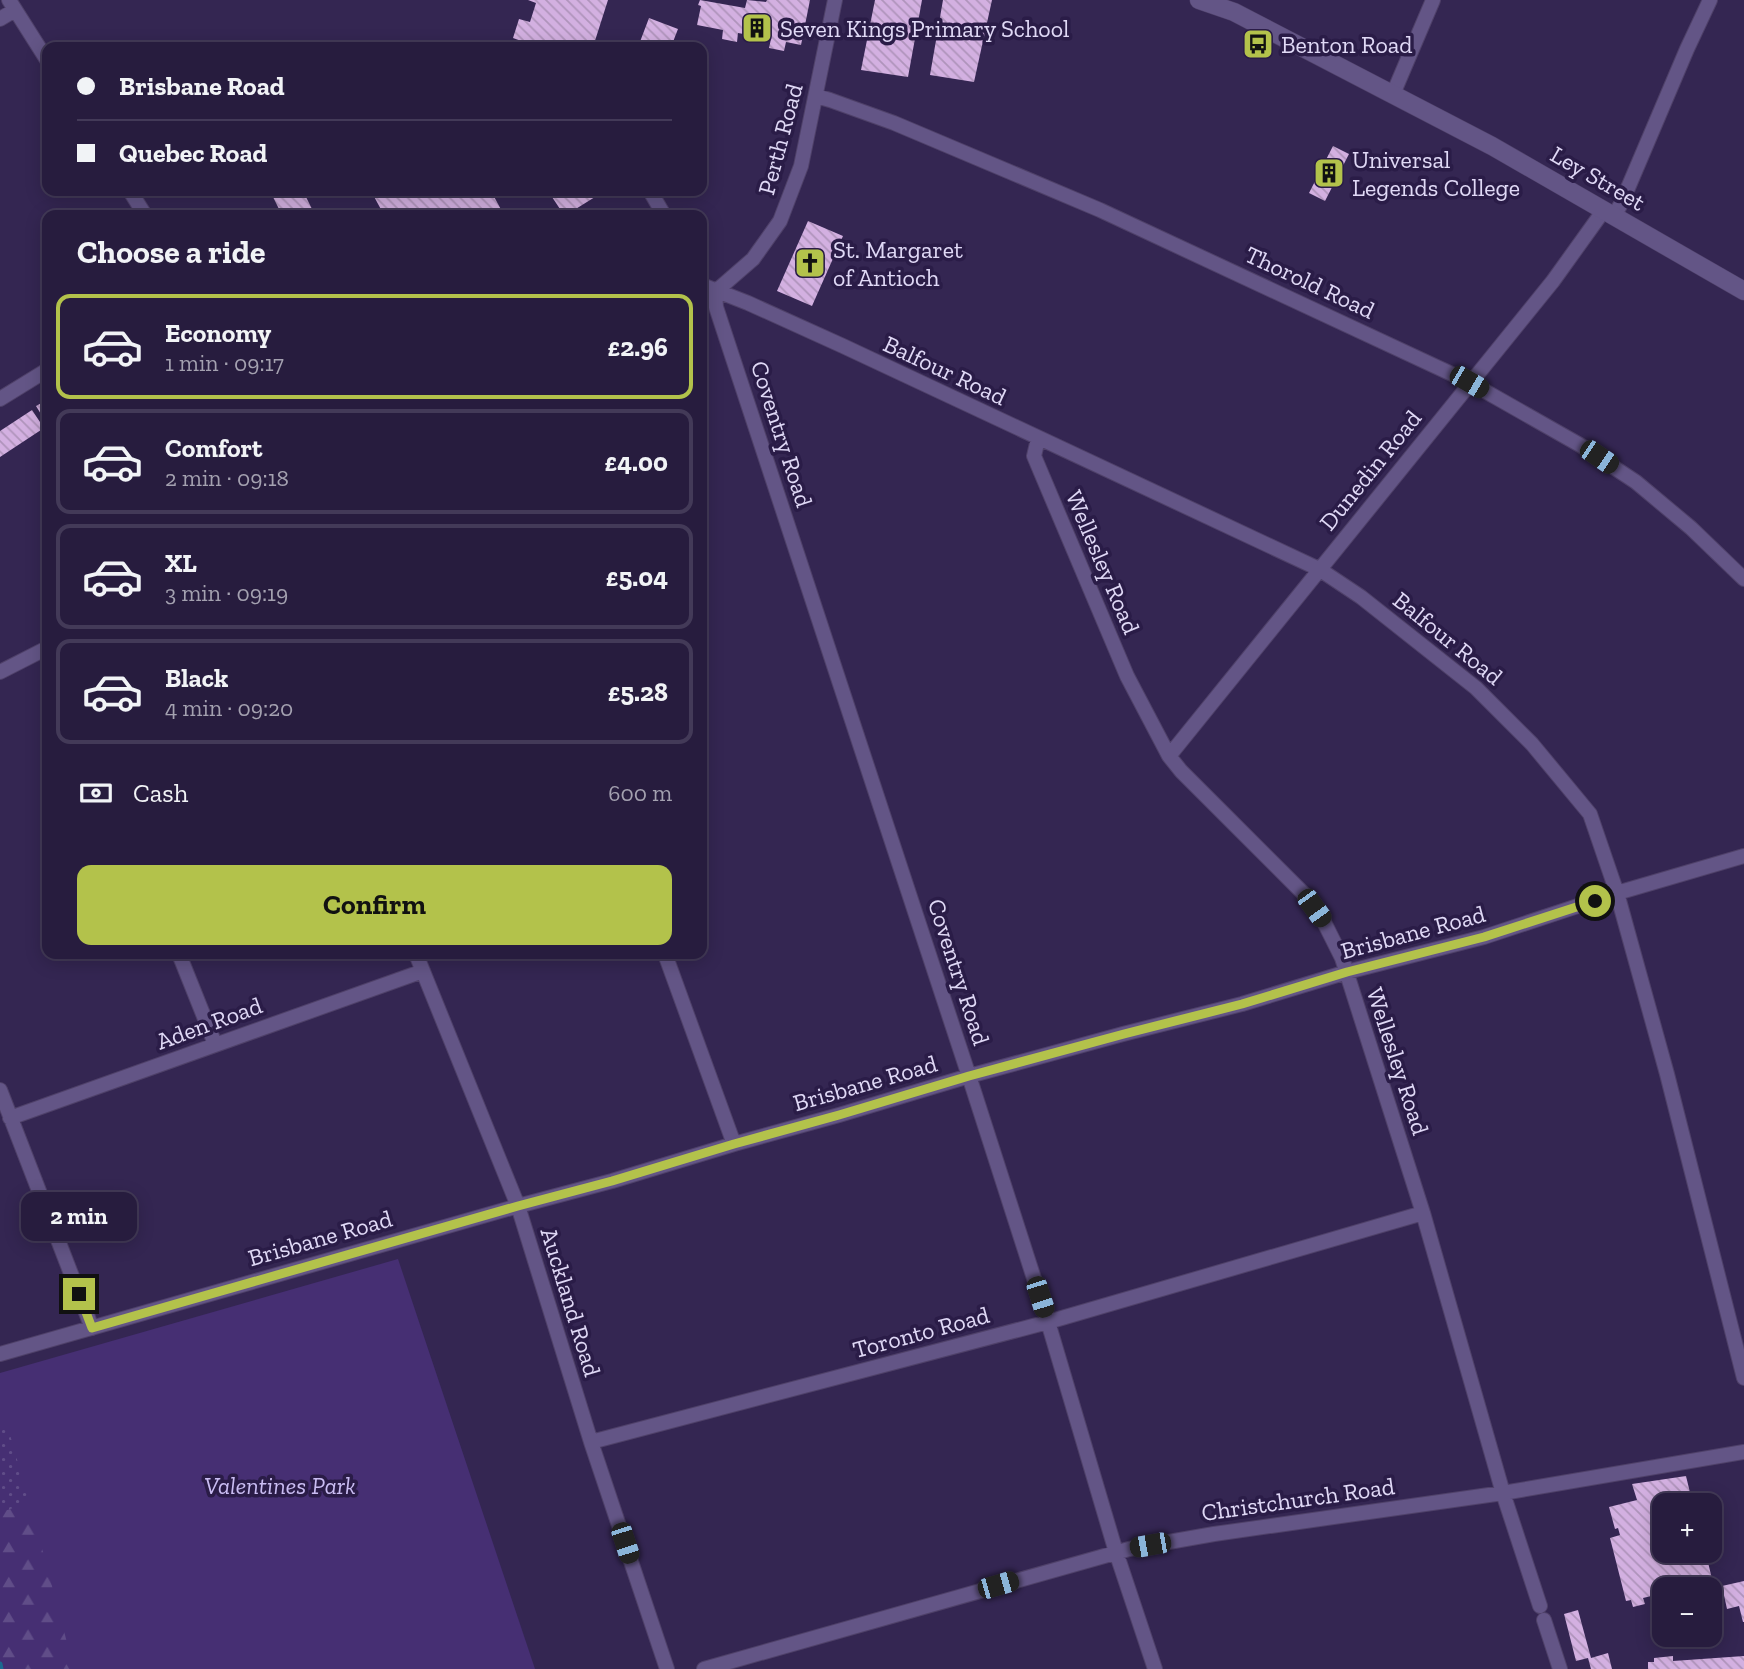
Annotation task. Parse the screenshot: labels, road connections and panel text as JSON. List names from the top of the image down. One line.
{"streets":{"street":["Perth Road","Ley Street","Thorold Road","Balfour Road","Coventry Road","Dunedin Road","Wellesley Road","Brisbane Road","Aden Road","Auckland Road","Toronto Road","Christchurch Road"]},"crossings":[["Perth Road","Thorold Road"],["Ley Street","Dunedin Road"],["Thorold Road","Dunedin Road"],["Balfour Road","Dunedin Road"],["Balfour Road","Wellesley Road"],["Balfour Road","Brisbane Road"],["Coventry Road","Brisbane Road"],["Coventry Road","Toronto Road"],["Coventry Road","Christchurch Road"],["Dunedin Road","Wellesley Road"],["Wellesley Road","Brisbane Road"],["Wellesley Road","Toronto Road"],["Wellesley Road","Christchurch Road"],["Brisbane Road","Auckland Road"],["Aden Road","Auckland Road"],["Auckland Road","Toronto Road"]],"parks":["Valentines Park"],"places":{"building":["Seven Kings Primary School","Universal Legends College"],"bus stop":["Benton Road"],"church":["St. Margaret of Antioch"]},"page":{"banner":["Brisbane Road","Quebec Road"],"heading":"Choose a ride","list":[{"name":"Economy","note":"1 min · 09:17","value":"£2.96"},{"name":"Comfort","note":"2 min · 09:18","value":"£4.00"},{"name":"XL","note":"3 min · 09:19","value":"£5.04"},{"name":"Black","note":"4 min · 09:20","value":"£5.28"}],"pay":["Cash","600 m"],"buttons":"Confirm","bubble":"2 min","map_buttons":["+","−"]}}
